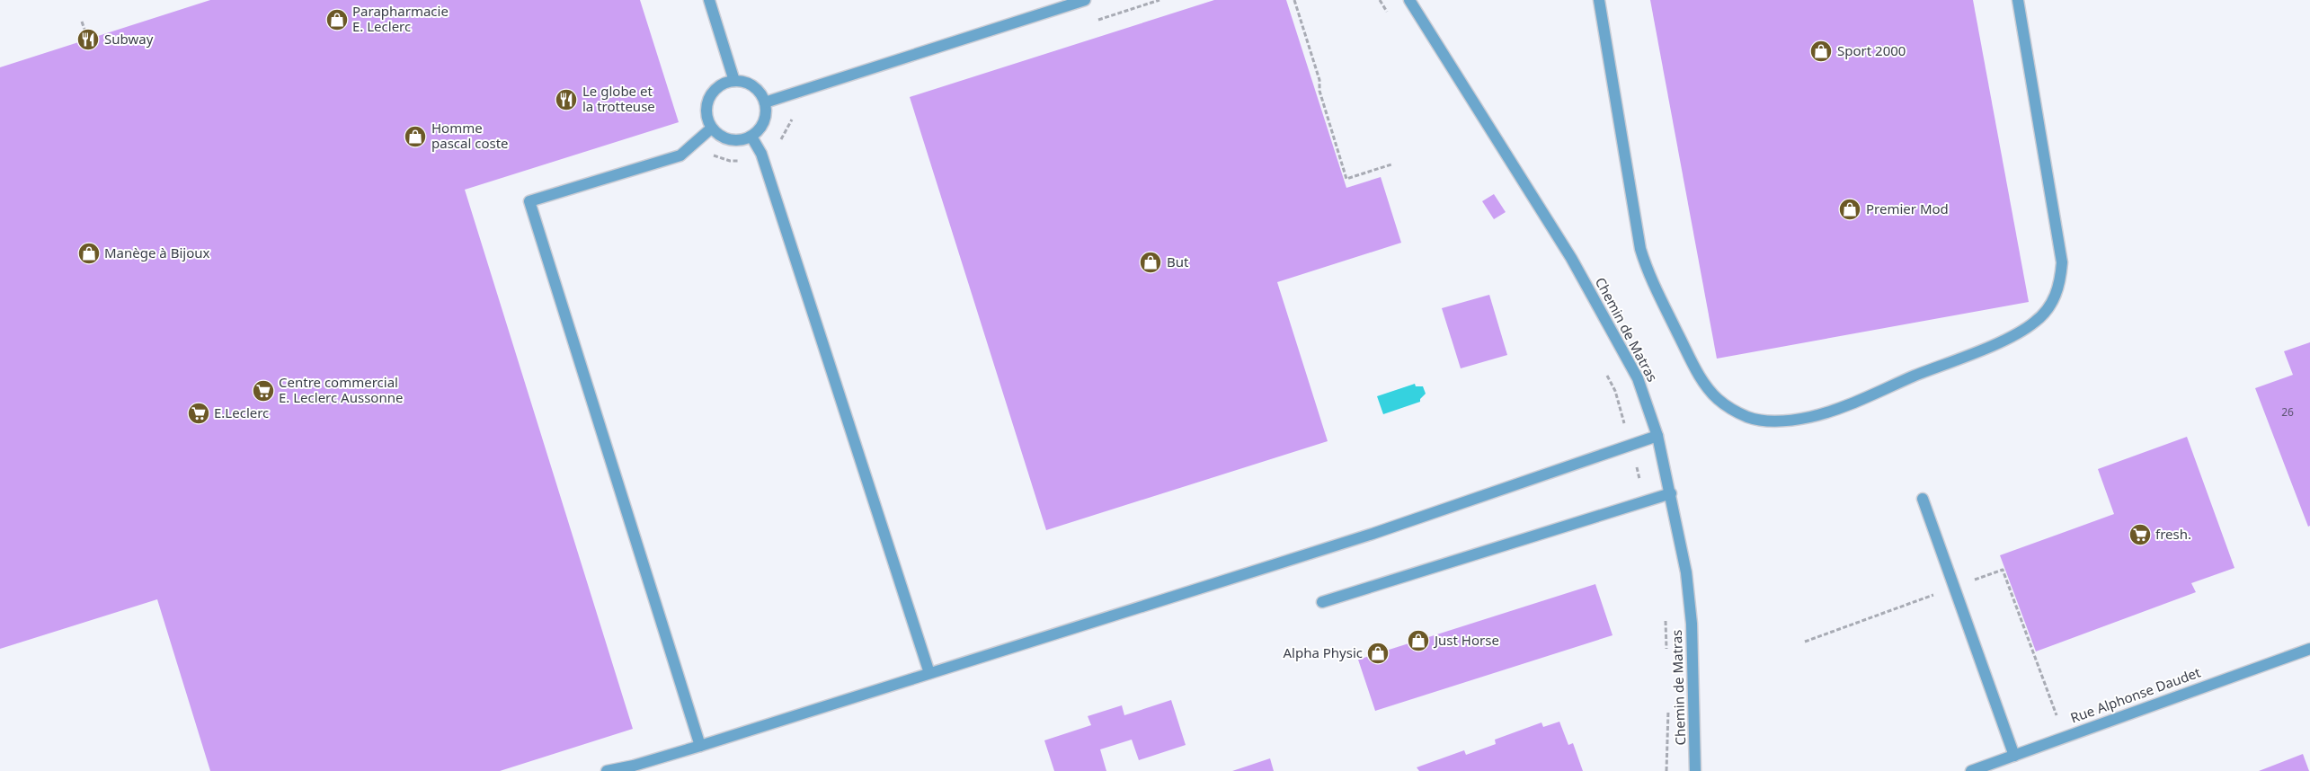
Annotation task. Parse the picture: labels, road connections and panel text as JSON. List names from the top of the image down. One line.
{"streets":{"street":["Chemin de Matras","Rue Alphonse Daudet"]},"places":{"shop":["Parapharmacie E. Leclerc","Sport 2000","Homme pascal coste","Premier Mod","Manège à Bijoux","But","Just Horse","Alpha Physic"],"restaurant":["Subway","Le globe et la trotteuse"],"supermarket":["Centre commercial E. Leclerc Aussonne","E.Leclerc","fresh."]},"house_numbers":["26"]}
